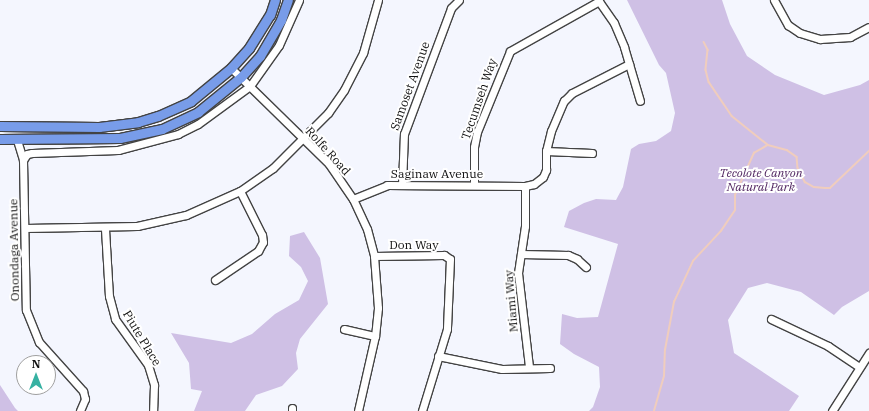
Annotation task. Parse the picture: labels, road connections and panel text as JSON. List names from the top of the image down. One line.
{"streets":{"street":["Samoset Avenue","Tecumseh Way","Rolfe Road","Saginaw Avenue","Don Way","Onondaga Avenue","Miami Way","Piute Place"]},"crossings":[["Samoset Avenue","Saginaw Avenue"],["Tecumseh Way","Saginaw Avenue"],["Rolfe Road","Saginaw Avenue"],["Rolfe Road","Don Way"],["Saginaw Avenue","Miami Way"]],"parks":["Tecolote Canyon Natural Park"],"north":"top"}
